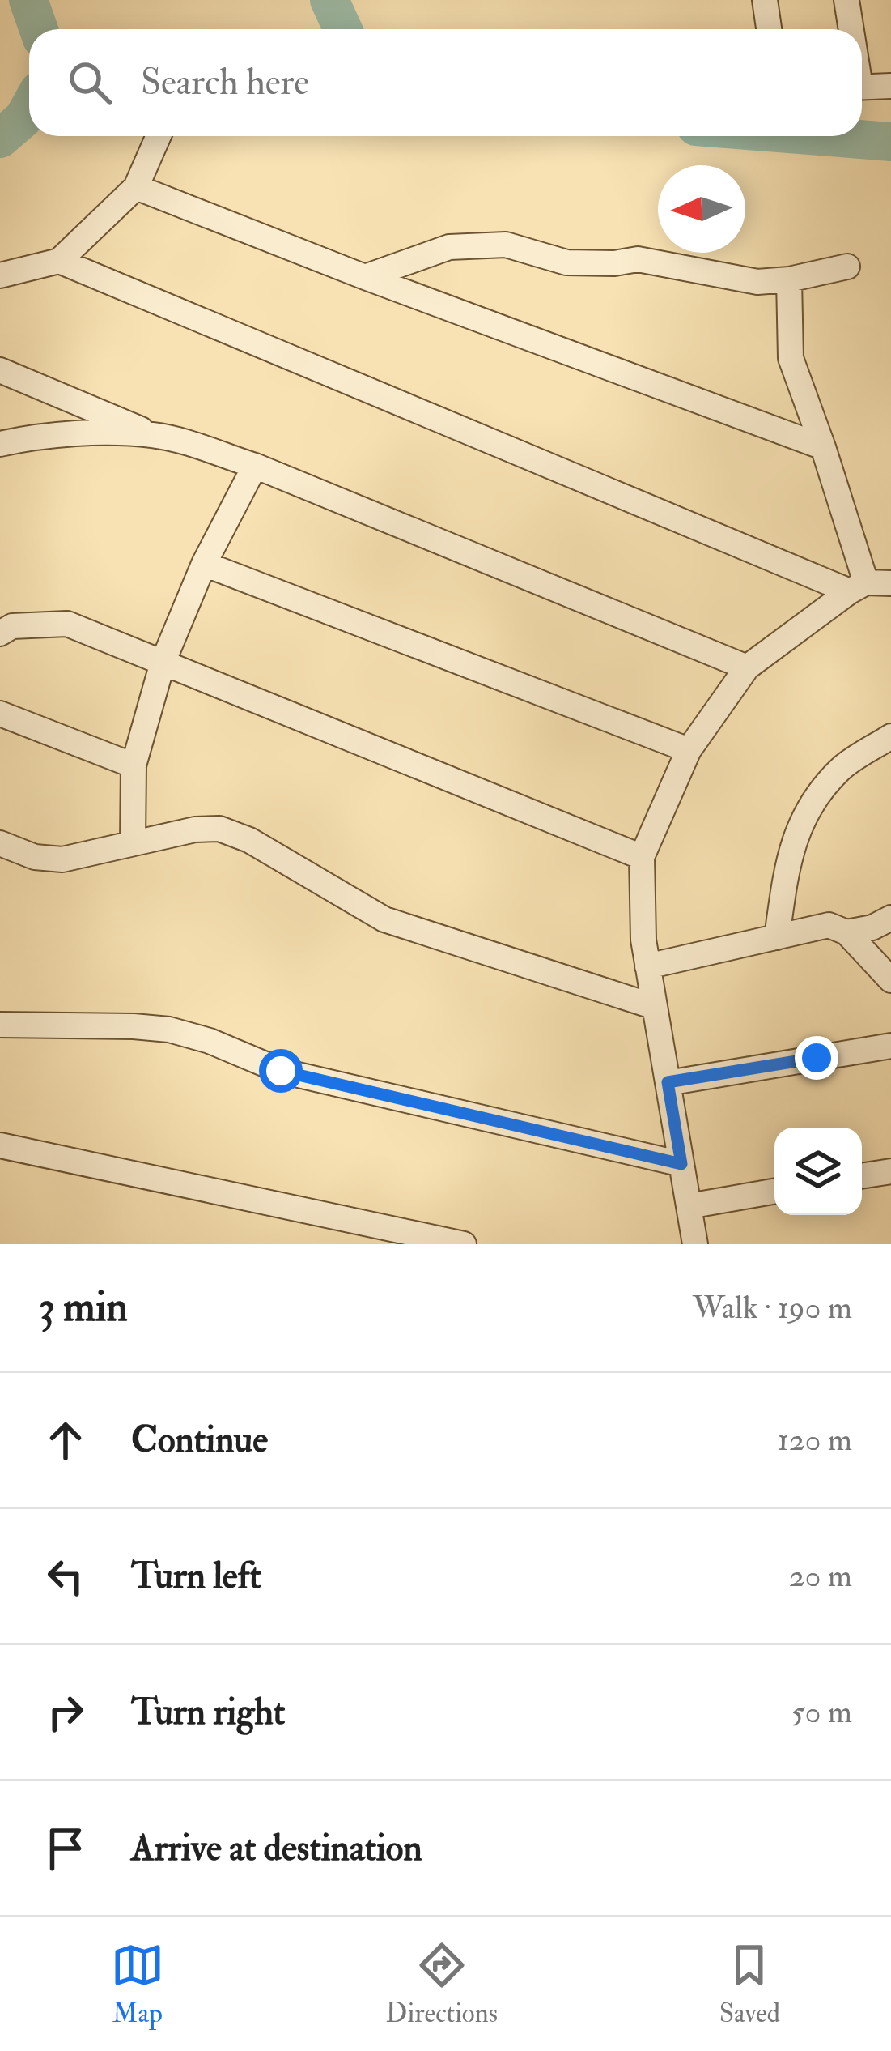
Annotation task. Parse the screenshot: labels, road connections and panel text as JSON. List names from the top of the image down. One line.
{"north":"left","page":{"search":"Search here","heading":["3 min","Walk · 190 m"],"list":[["Continue","120 m"],["Turn left","20 m"],["Turn right","50 m"],"Arrive at destination"],"nav":["Map","Directions","Saved"]}}
